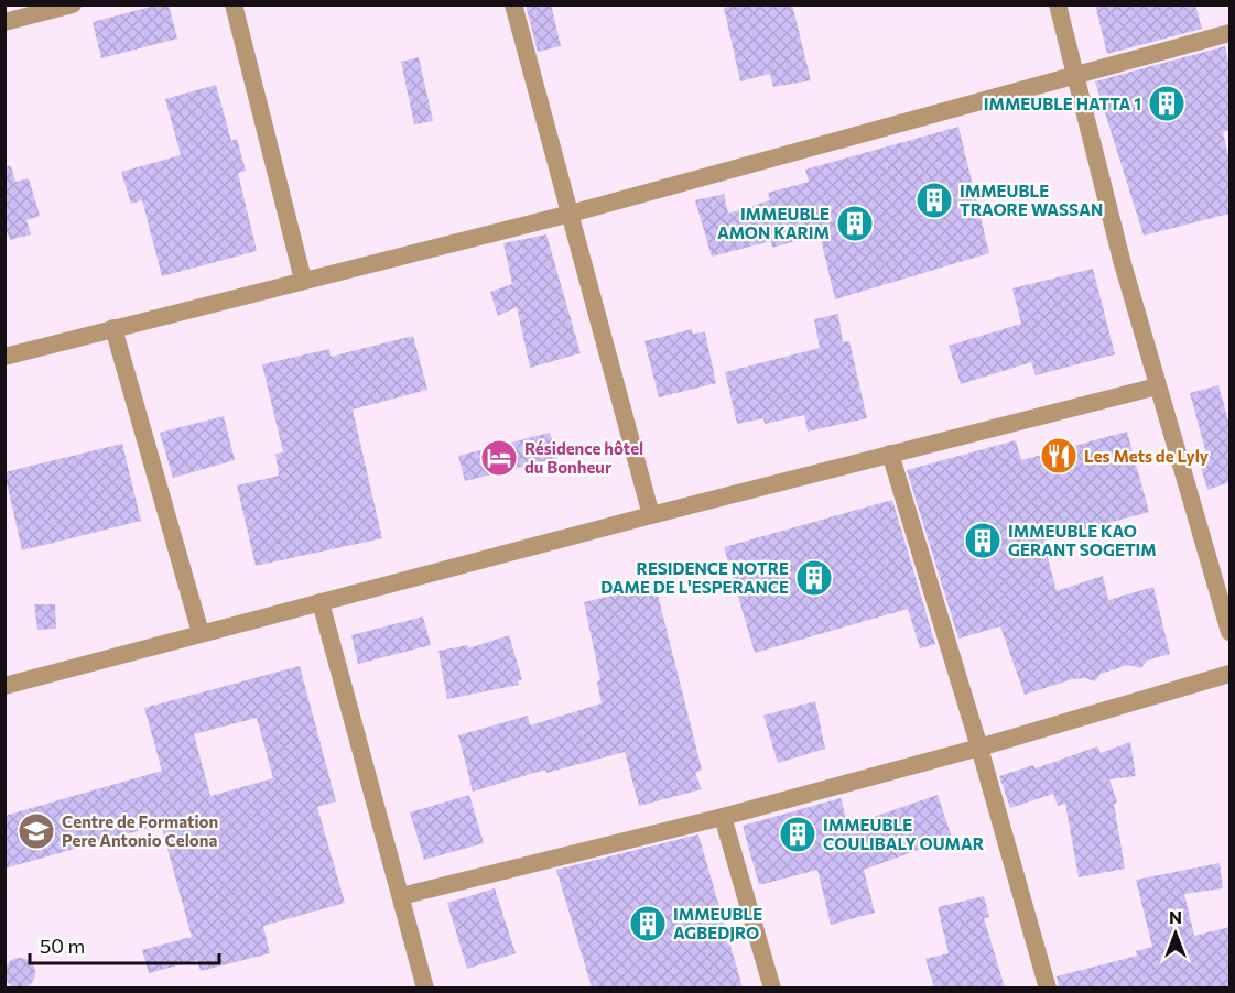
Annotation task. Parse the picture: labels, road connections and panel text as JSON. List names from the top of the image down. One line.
{"places":{"building":["IMMEUBLE HATTA 1","IMMEUBLE TRAORE WASSAN","IMMEUBLE AMON KARIM","IMMEUBLE KAO GERANT SOGETIM","RESIDENCE NOTRE DAME DE L'ESPERANCE","IMMEUBLE COULIBALY OUMAR","IMMEUBLE AGBEDJRO"],"restaurant":["Les Mets de Lyly"],"hotel":["Résidence hôtel du Bonheur"],"school or university":["Centre de Formation Pere Antonio Celona"]},"scale_bar":"50 m","north":"top"}
